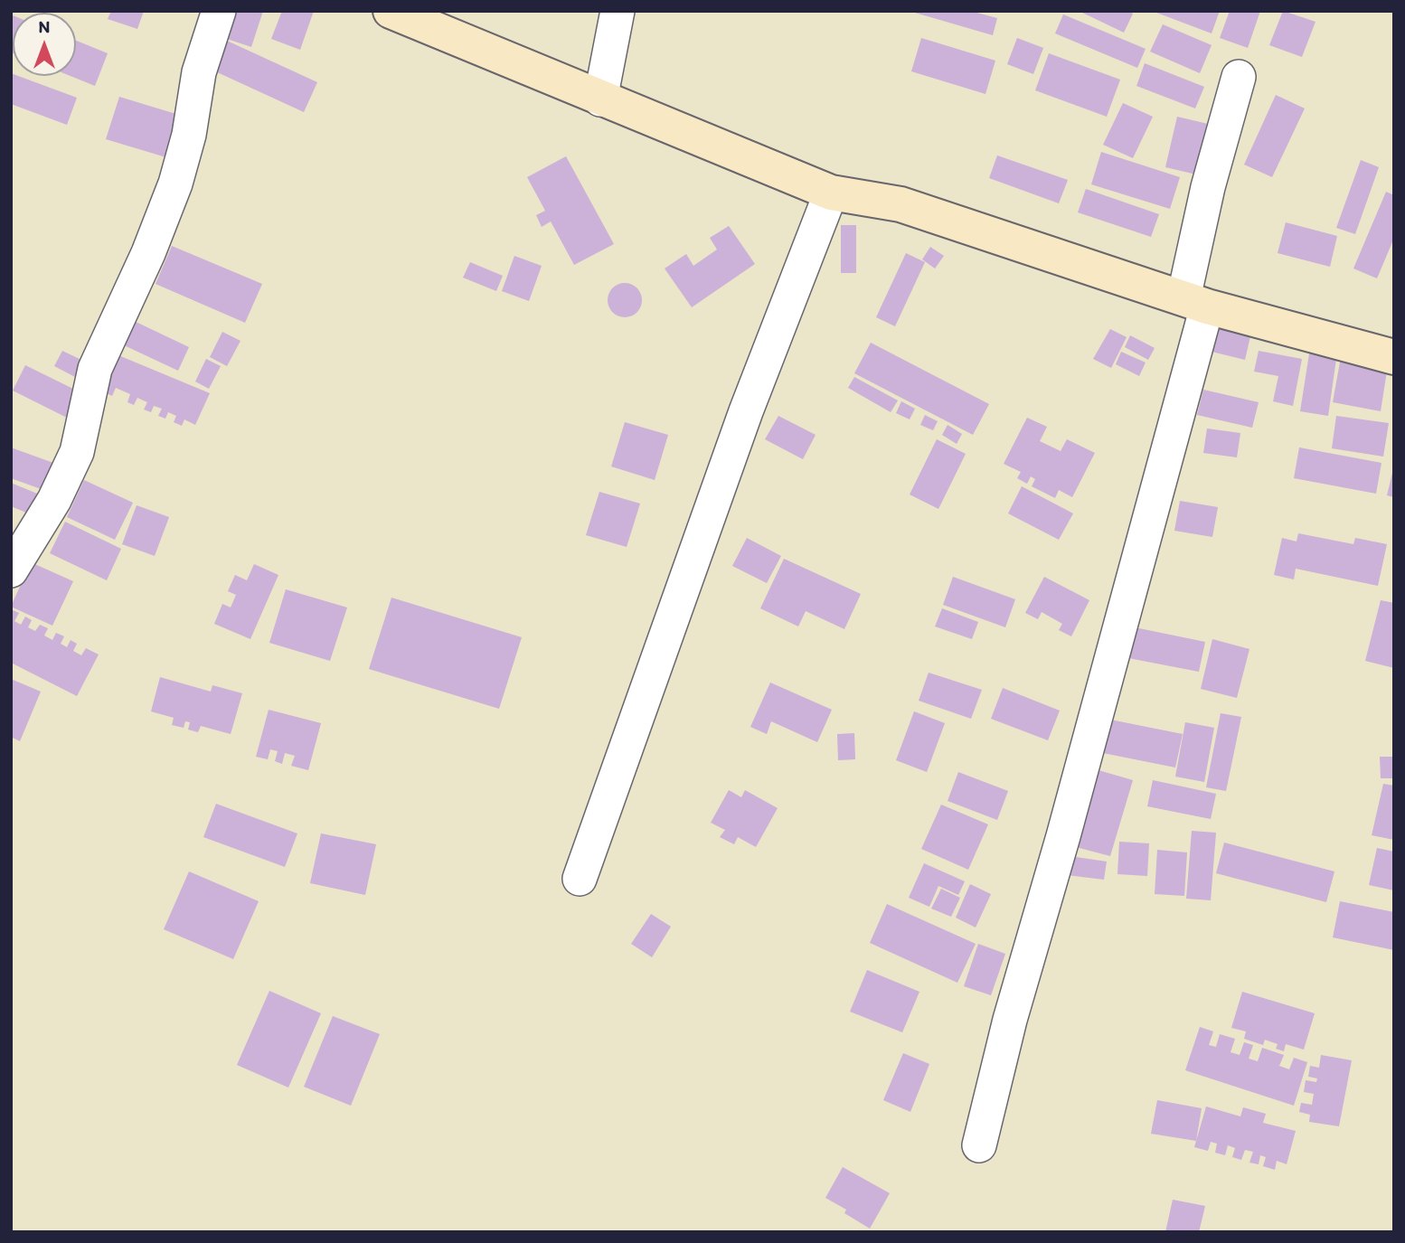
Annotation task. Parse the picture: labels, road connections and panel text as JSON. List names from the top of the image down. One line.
{"north":"top"}
